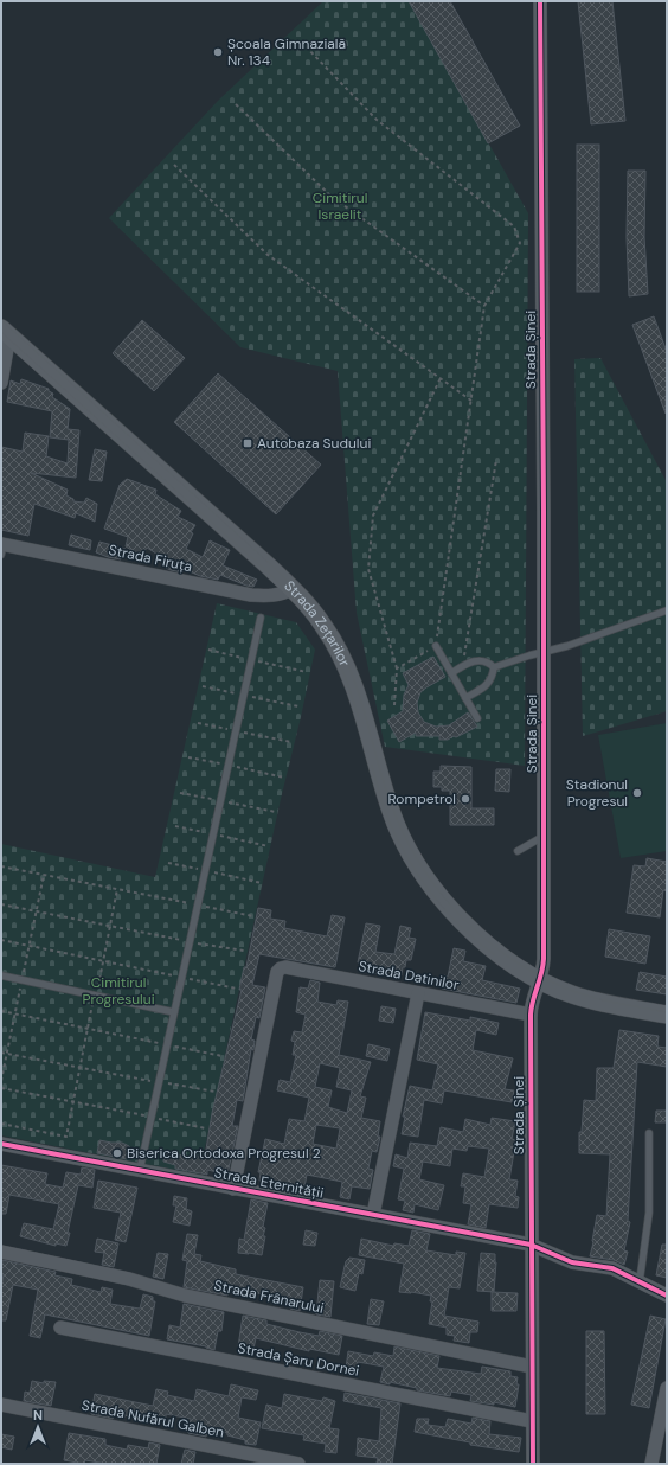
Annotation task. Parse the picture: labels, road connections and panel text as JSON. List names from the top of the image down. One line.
{"streets":{"main road":["Strada Zețarilor"],"street":["Strada Șinei","Strada Firuța","Strada Datinilor","Strada Eternității","Strada Frânarului","Strada Șaru Dornei","Strada Nufărul Galben"]},"crossings":[["Strada Șinei","Strada Zețarilor"],["Strada Șinei","Strada Datinilor"],["Strada Șinei","Strada Eternității"],["Strada Șinei","Strada Frânarului"],["Strada Șinei","Strada Șaru Dornei"],["Strada Firuța","Strada Zețarilor"],["Strada Datinilor","Strada Eternității"]],"parks":["Cimitirul Israelit","Cimitirul Progresului"],"places":{"other":["Școala Gimnazială Nr. 134","Stadionul Progresul","Rompetrol","Biserica Ortodoxa Progresul 2"],"transit":["Autobaza Sudului"]},"north":"top"}
